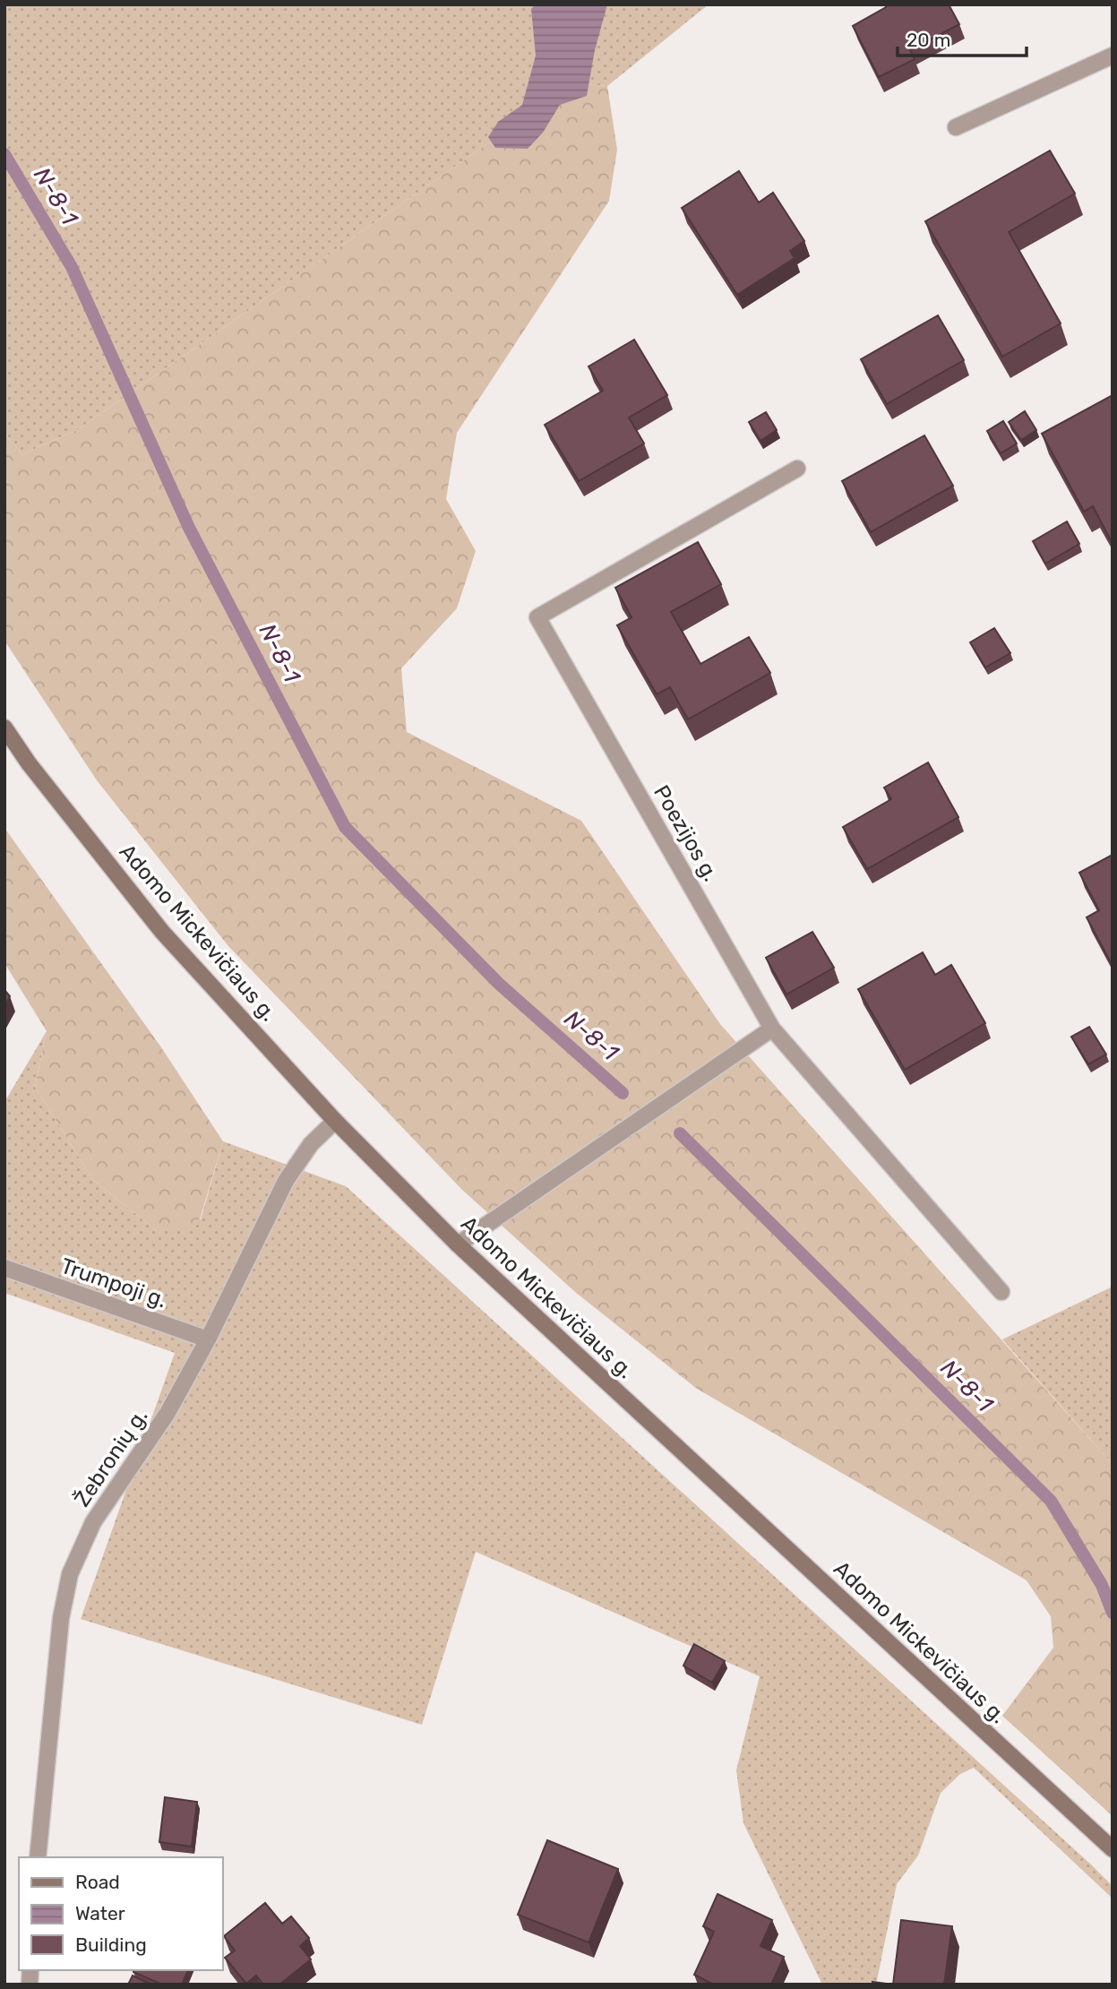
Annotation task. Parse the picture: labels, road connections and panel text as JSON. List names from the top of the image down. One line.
{"streets":{"main road":["Adomo Mickevičiaus g."],"street":["Poezijos g.","Trumpoji g.","Žebronių g."]},"crossings":[["Adomo Mickevičiaus g.","Žebronių g."],["Trumpoji g.","Žebronių g."]],"water":["N-8-1"],"legend":["Road","Water","Building"],"scale_bar":"20 m"}
